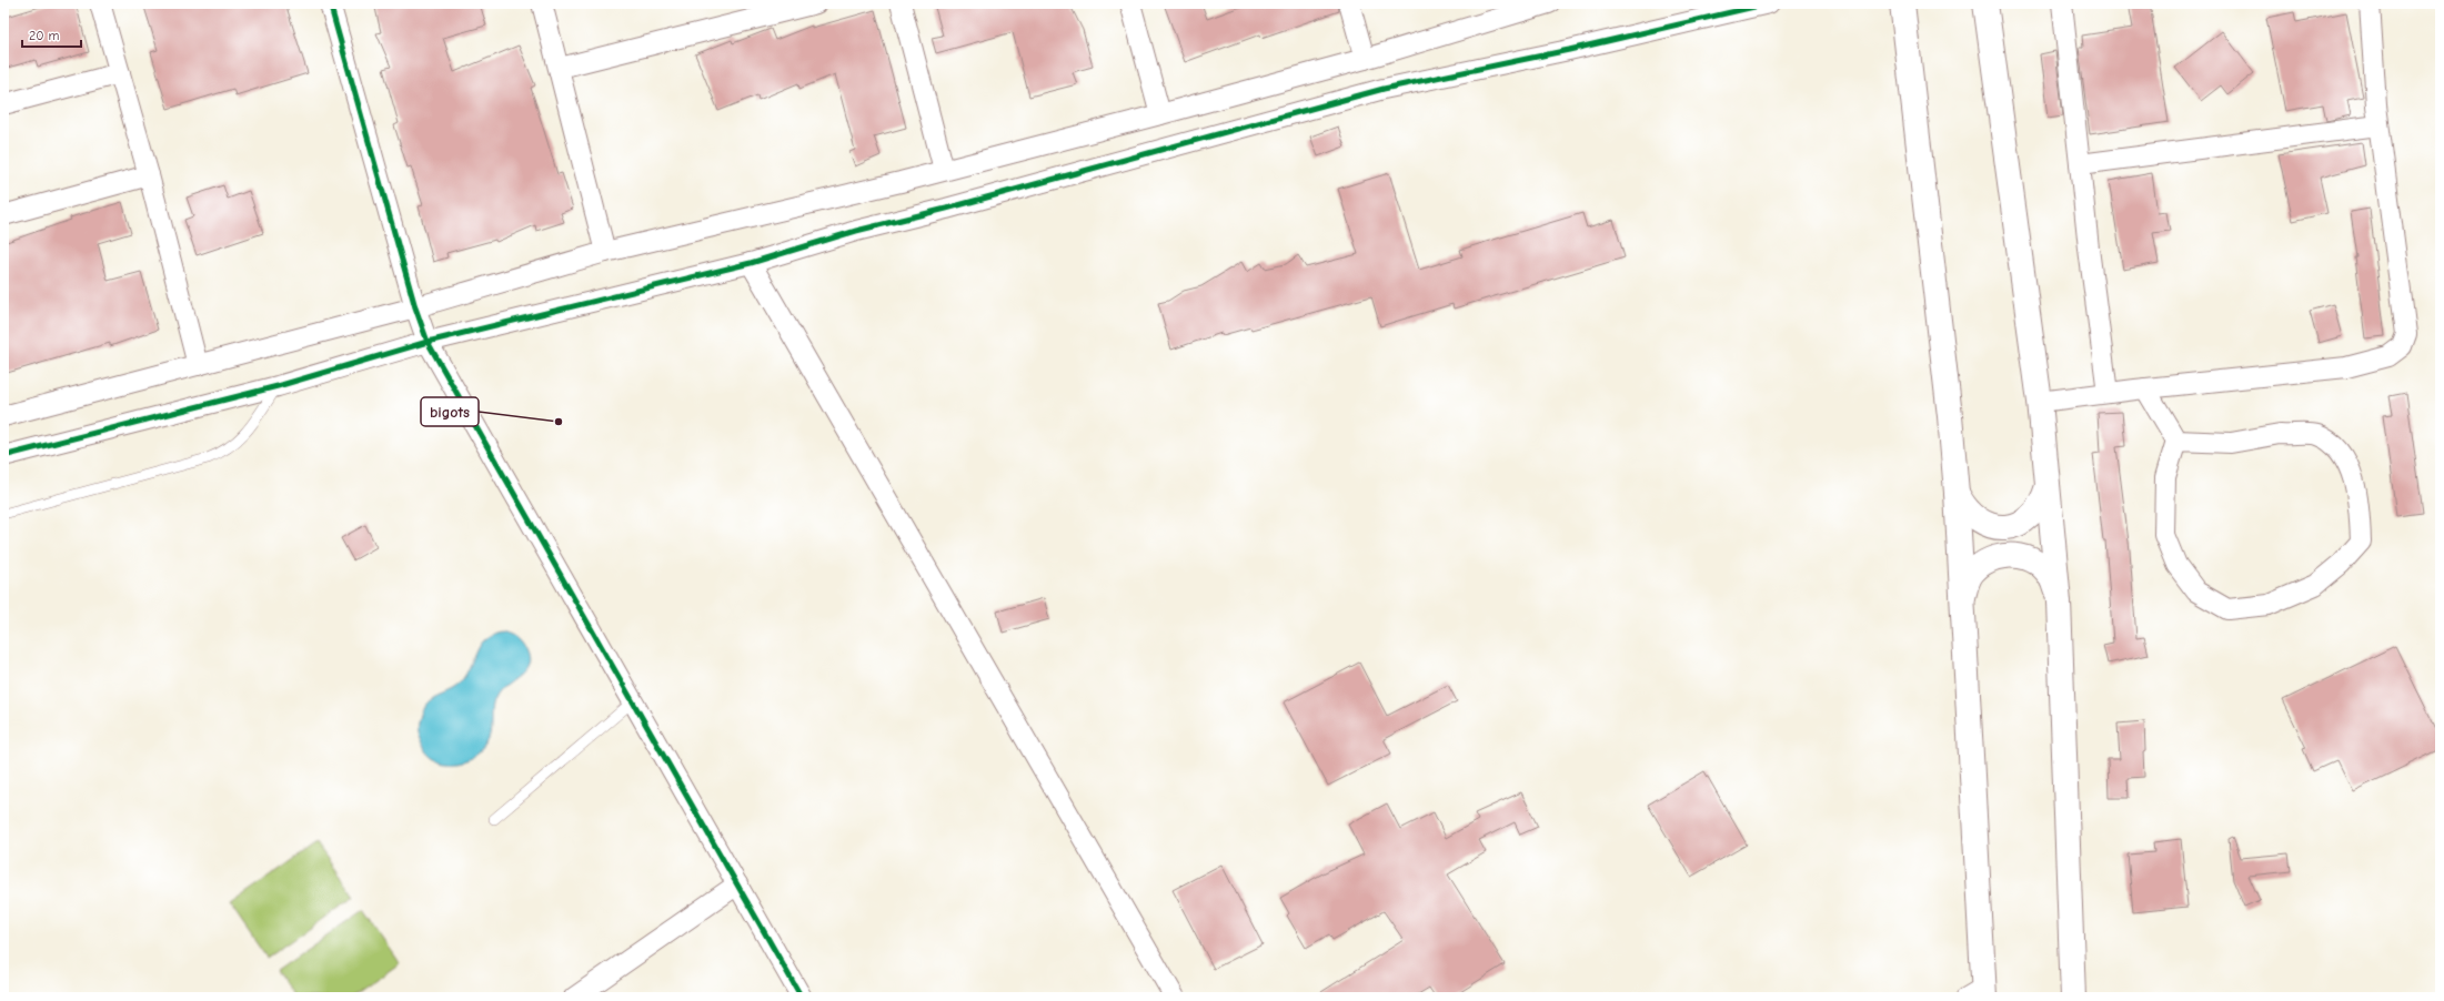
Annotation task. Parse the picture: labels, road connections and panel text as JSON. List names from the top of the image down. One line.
{"places":["bigots"],"scale_bar":"20 m"}
